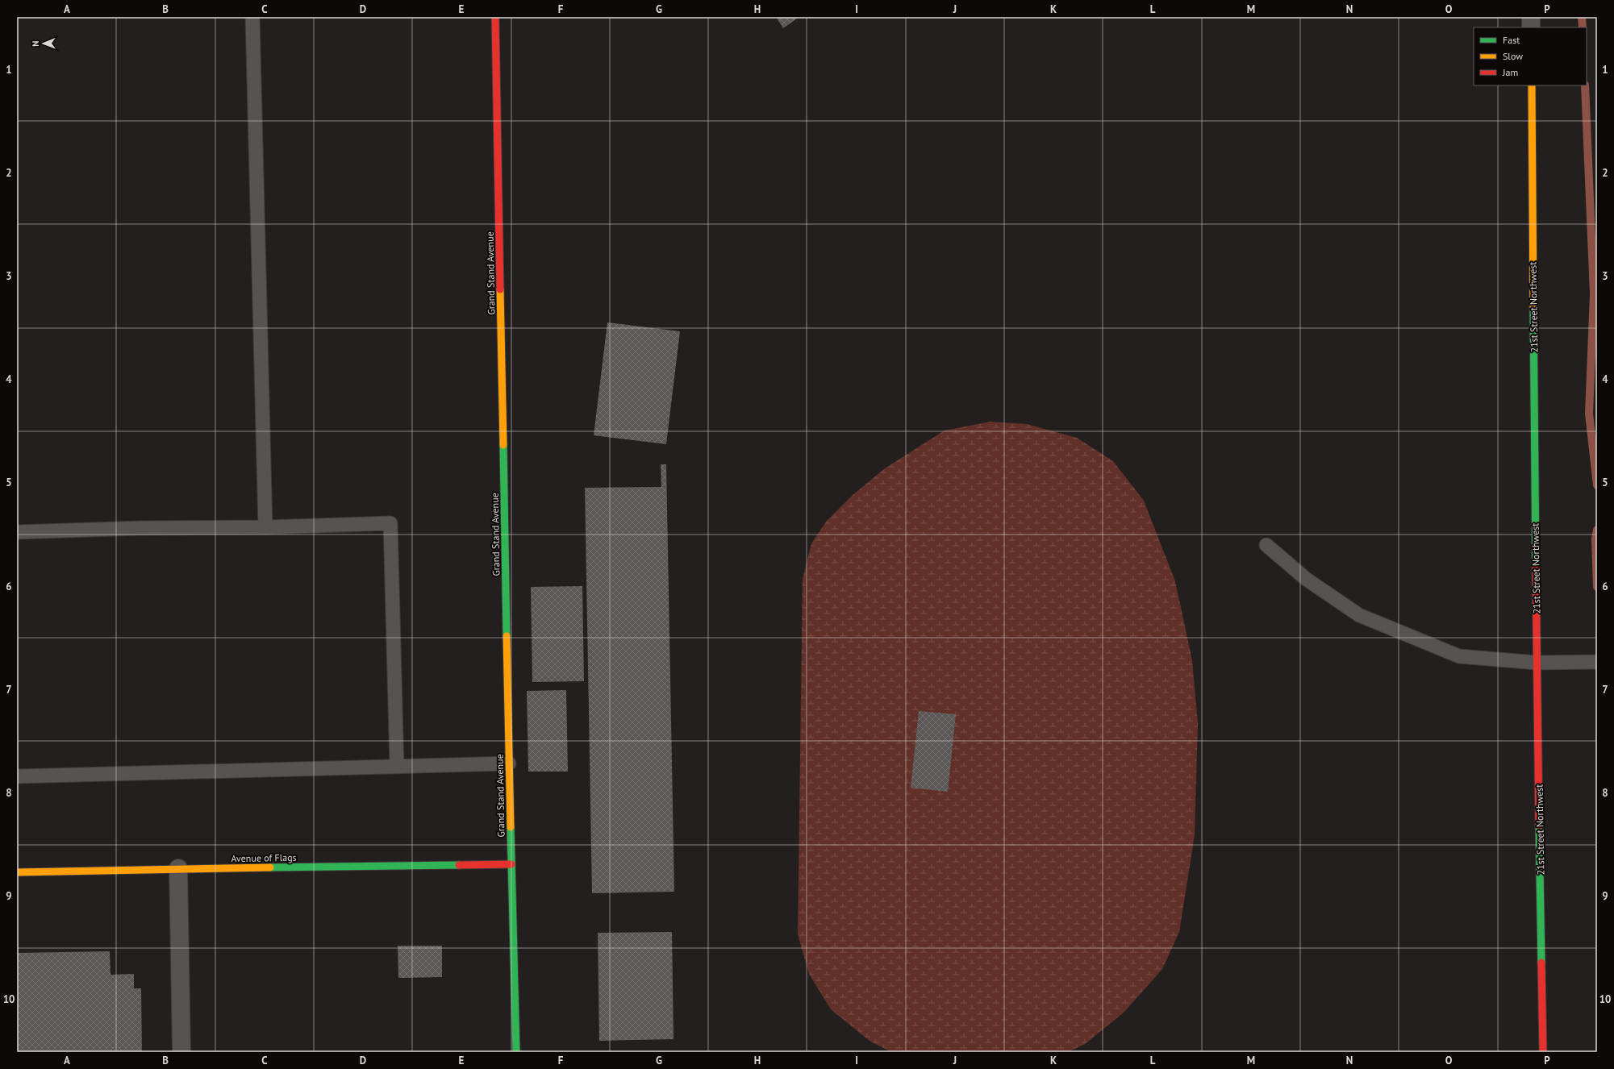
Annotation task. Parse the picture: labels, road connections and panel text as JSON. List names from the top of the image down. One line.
{"streets":{"street":["Grand Stand Avenue","21st Street Northwest","Avenue of Flags"]},"crossings":[["Grand Stand Avenue","Avenue of Flags"]],"legend":["Fast","Slow","Jam"],"north":"left","grid":{"columns":["A","B","C","D","E","F","G","H","I","J","K","L","M","N","O","P"],"rows":["1","2","3","4","5","6","7","8","9","10"]}}
